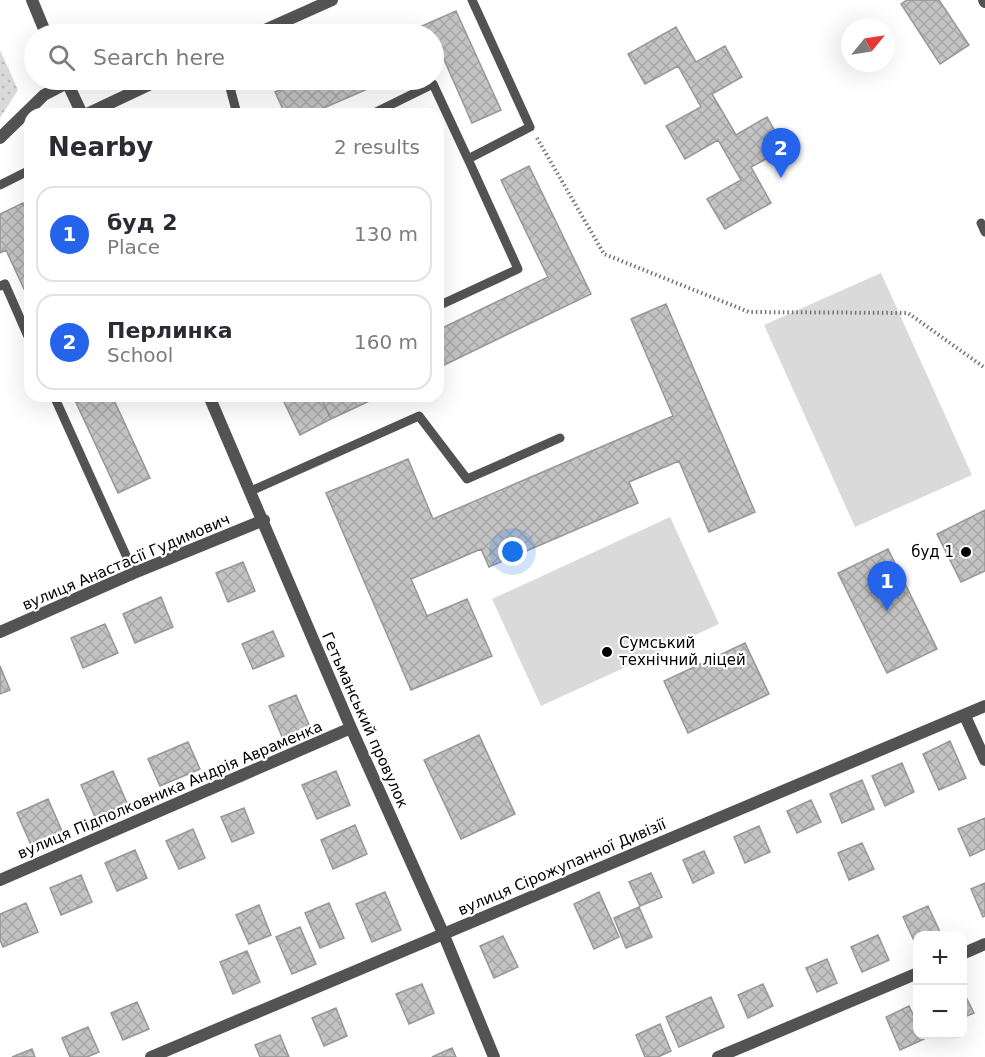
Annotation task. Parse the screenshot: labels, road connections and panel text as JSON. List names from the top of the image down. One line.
{"streets":{"street":["вулиця Анастасії Гудимович","Гетьманський провулок","вулиця Підполковника Андрія Авраменка","вулиця Сірожупанної Дивізії"]},"crossings":[["вулиця Анастасії Гудимович","Гетьманський провулок"],["Гетьманський провулок","вулиця Підполковника Андрія Авраменка"],["Гетьманський провулок","вулиця Сірожупанної Дивізії"]],"places":["буд 1","Сумський технічний ліцей"],"north":"top right","page":{"search":"Search here","heading":["Nearby","2 results"],"pins":["2","1"],"list":[{"mark":"1","name":"буд 2","note":"Place","value":"130 m"},{"mark":"2","name":"Перлинка","note":"School","value":"160 m"}],"map_buttons":["+","−"]}}
